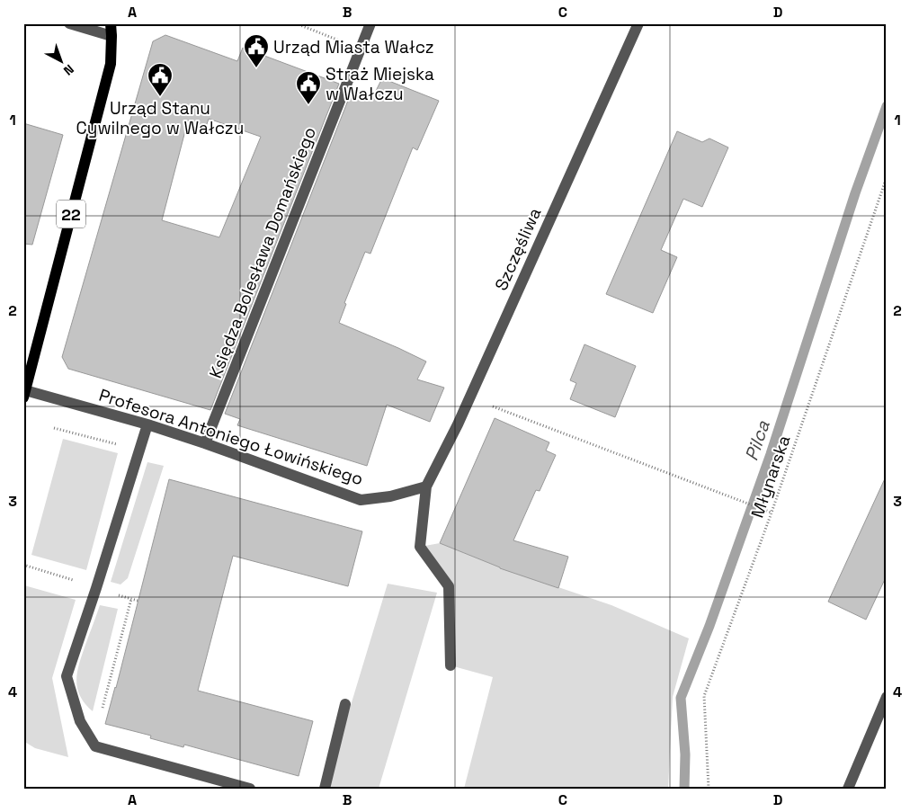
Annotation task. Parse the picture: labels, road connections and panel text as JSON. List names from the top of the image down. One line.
{"streets":{"main road":["22"],"street":["Szczęśliwa","Księdza Bolesława Domańskiego","Profesora Antoniego Łowińskiego"],"path":["Młynarska"]},"crossings":[["22","Profesora Antoniego Łowińskiego"],["Szczęśliwa","Profesora Antoniego Łowińskiego"],["Księdza Bolesława Domańskiego","Profesora Antoniego Łowińskiego"]],"water":["Pilca"],"places":{"public building":["Urząd Miasta Wałcz","Urząd Stanu Cywilnego w Wałczu","Straż Miejska w Wałczu"]},"north":"bottom right","grid":{"columns":["A","B","C","D"],"rows":["1","2","3","4"]}}
